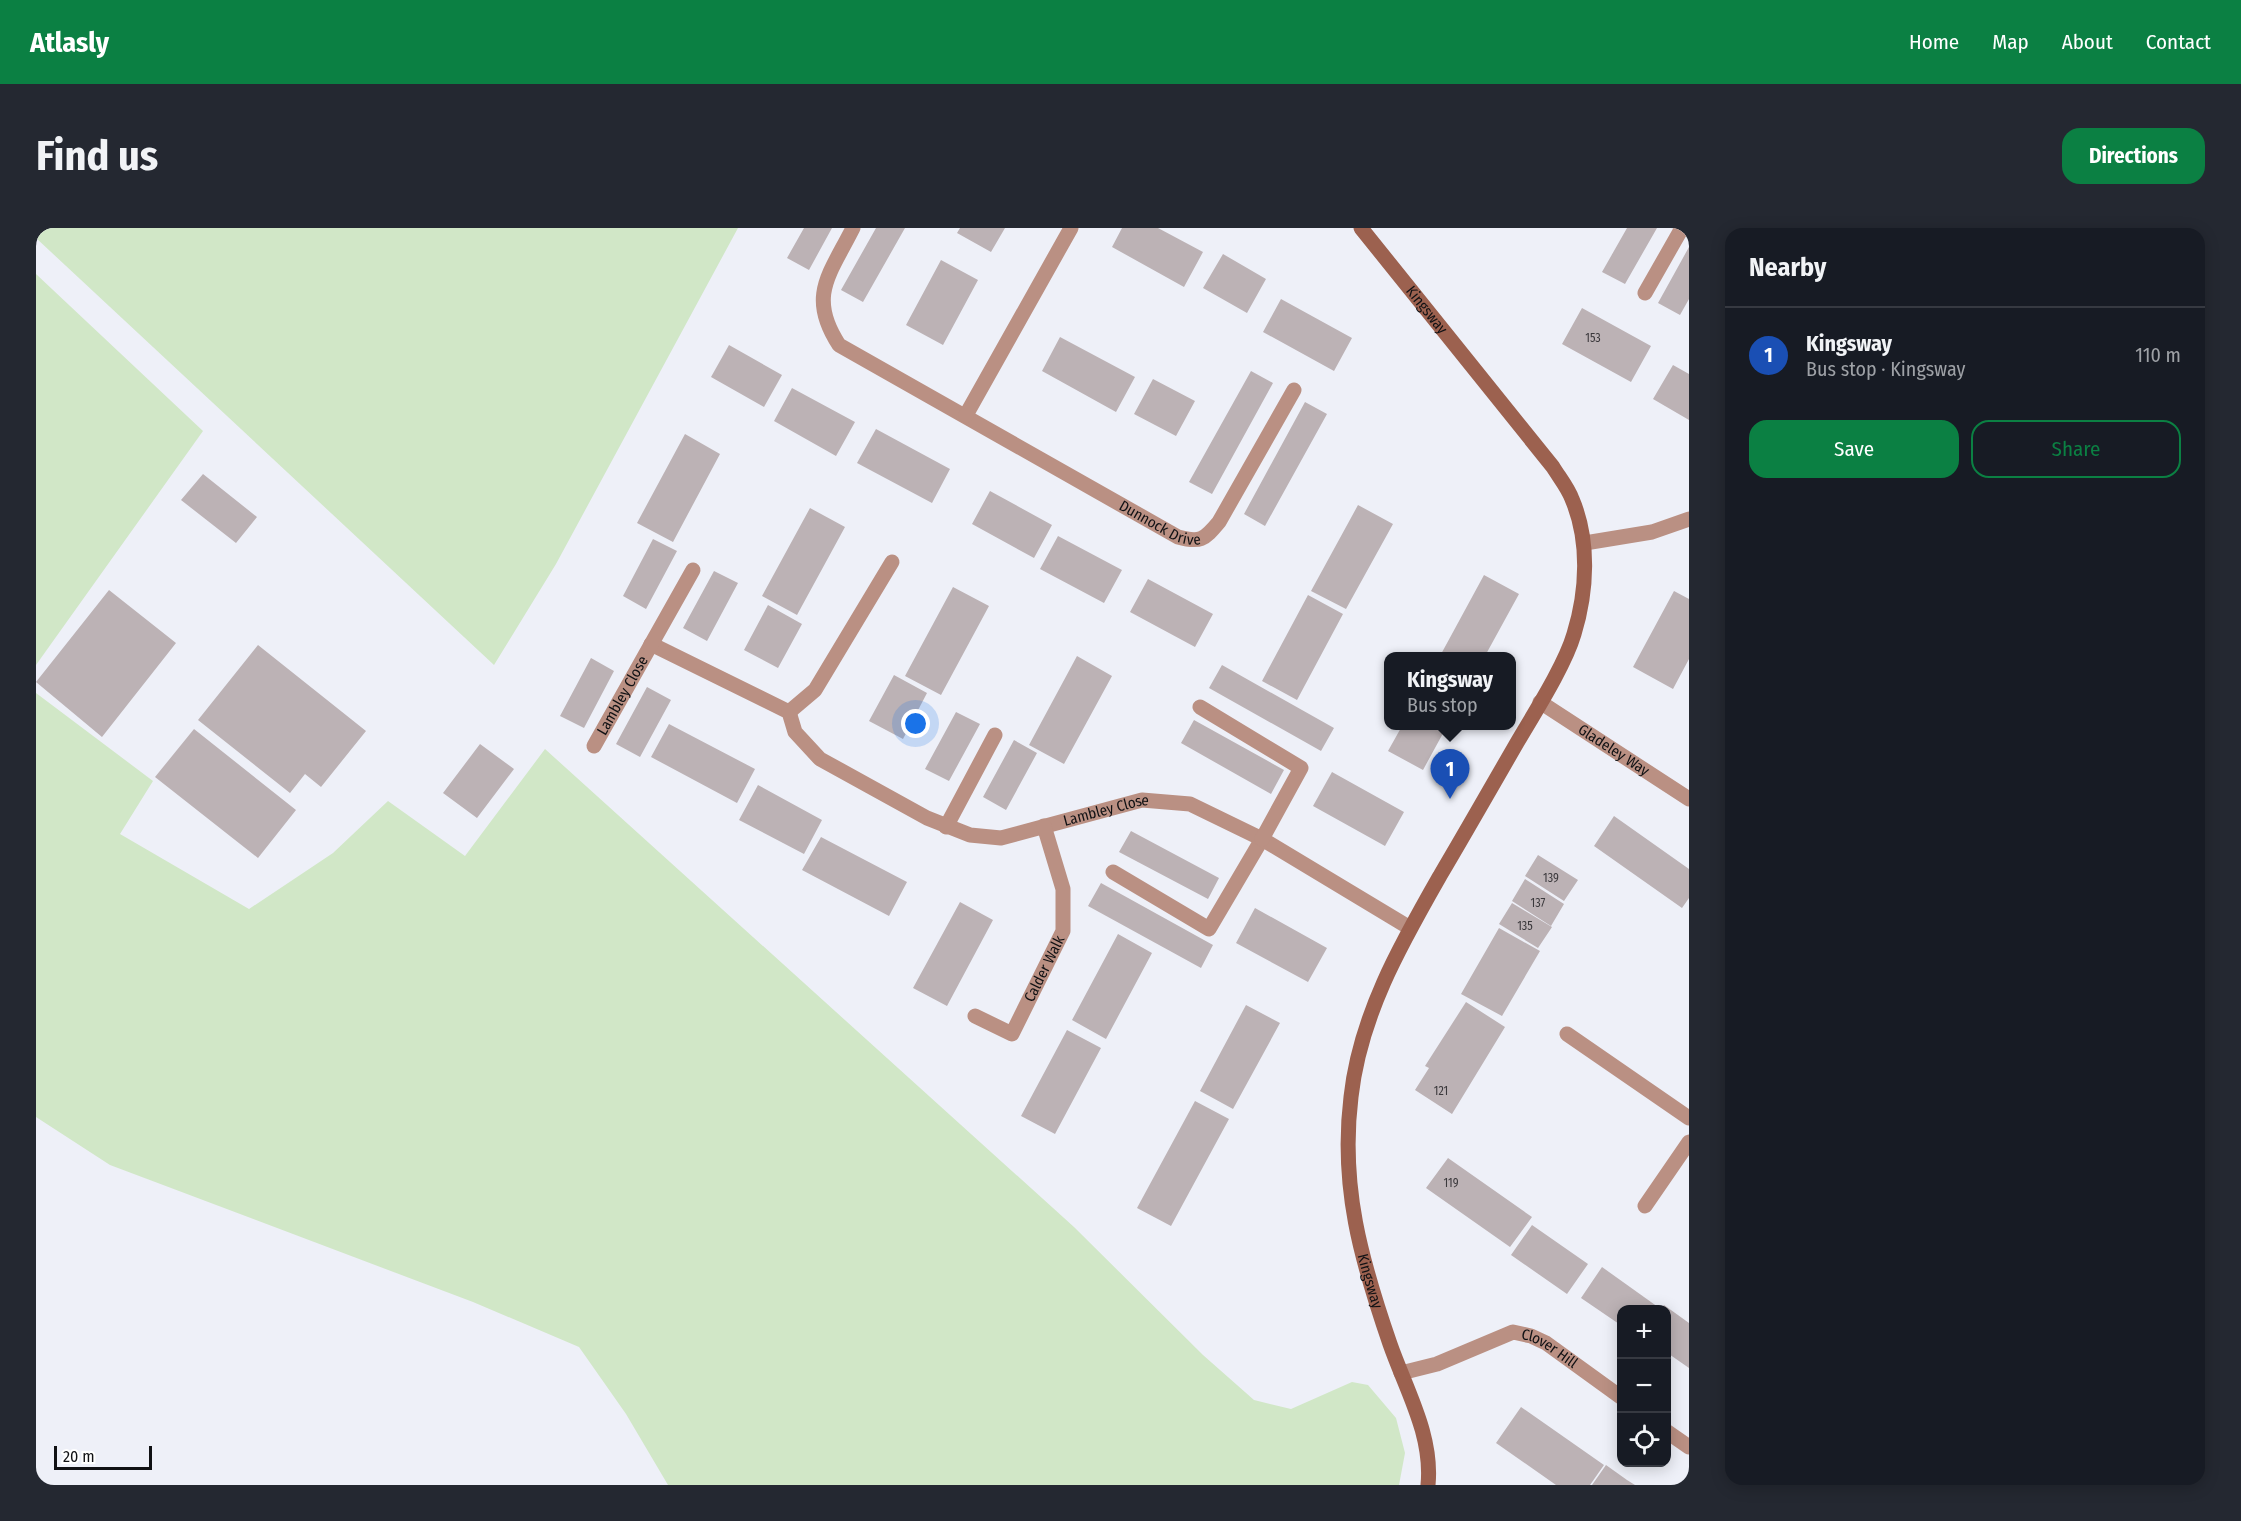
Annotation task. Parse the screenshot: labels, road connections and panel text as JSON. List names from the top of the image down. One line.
{"streets":{"street":["Kingsway","Dunnock Drive","Lambley Close","Gladeley Way","Calder Walk","Clover Hill"]},"crossings":[["Kingsway","Lambley Close"],["Kingsway","Gladeley Way"],["Kingsway","Clover Hill"],["Lambley Close","Calder Walk"]],"house_numbers":["153","139","137","135","121","119"],"scale_bar":"20 m","page":{"header":"Atlasly","nav":["Home","Map","About","Contact"],"buttons":["Directions",["Save","Share"]],"title":"Find us","heading":"Nearby","list":[{"mark":"1","name":"Kingsway","note":"Bus stop · Kingsway","value":"110 m"}],"popup":["Kingsway","Bus stop"],"pins":"1","map_buttons":["+","−"],"scale":"20 m"}}
